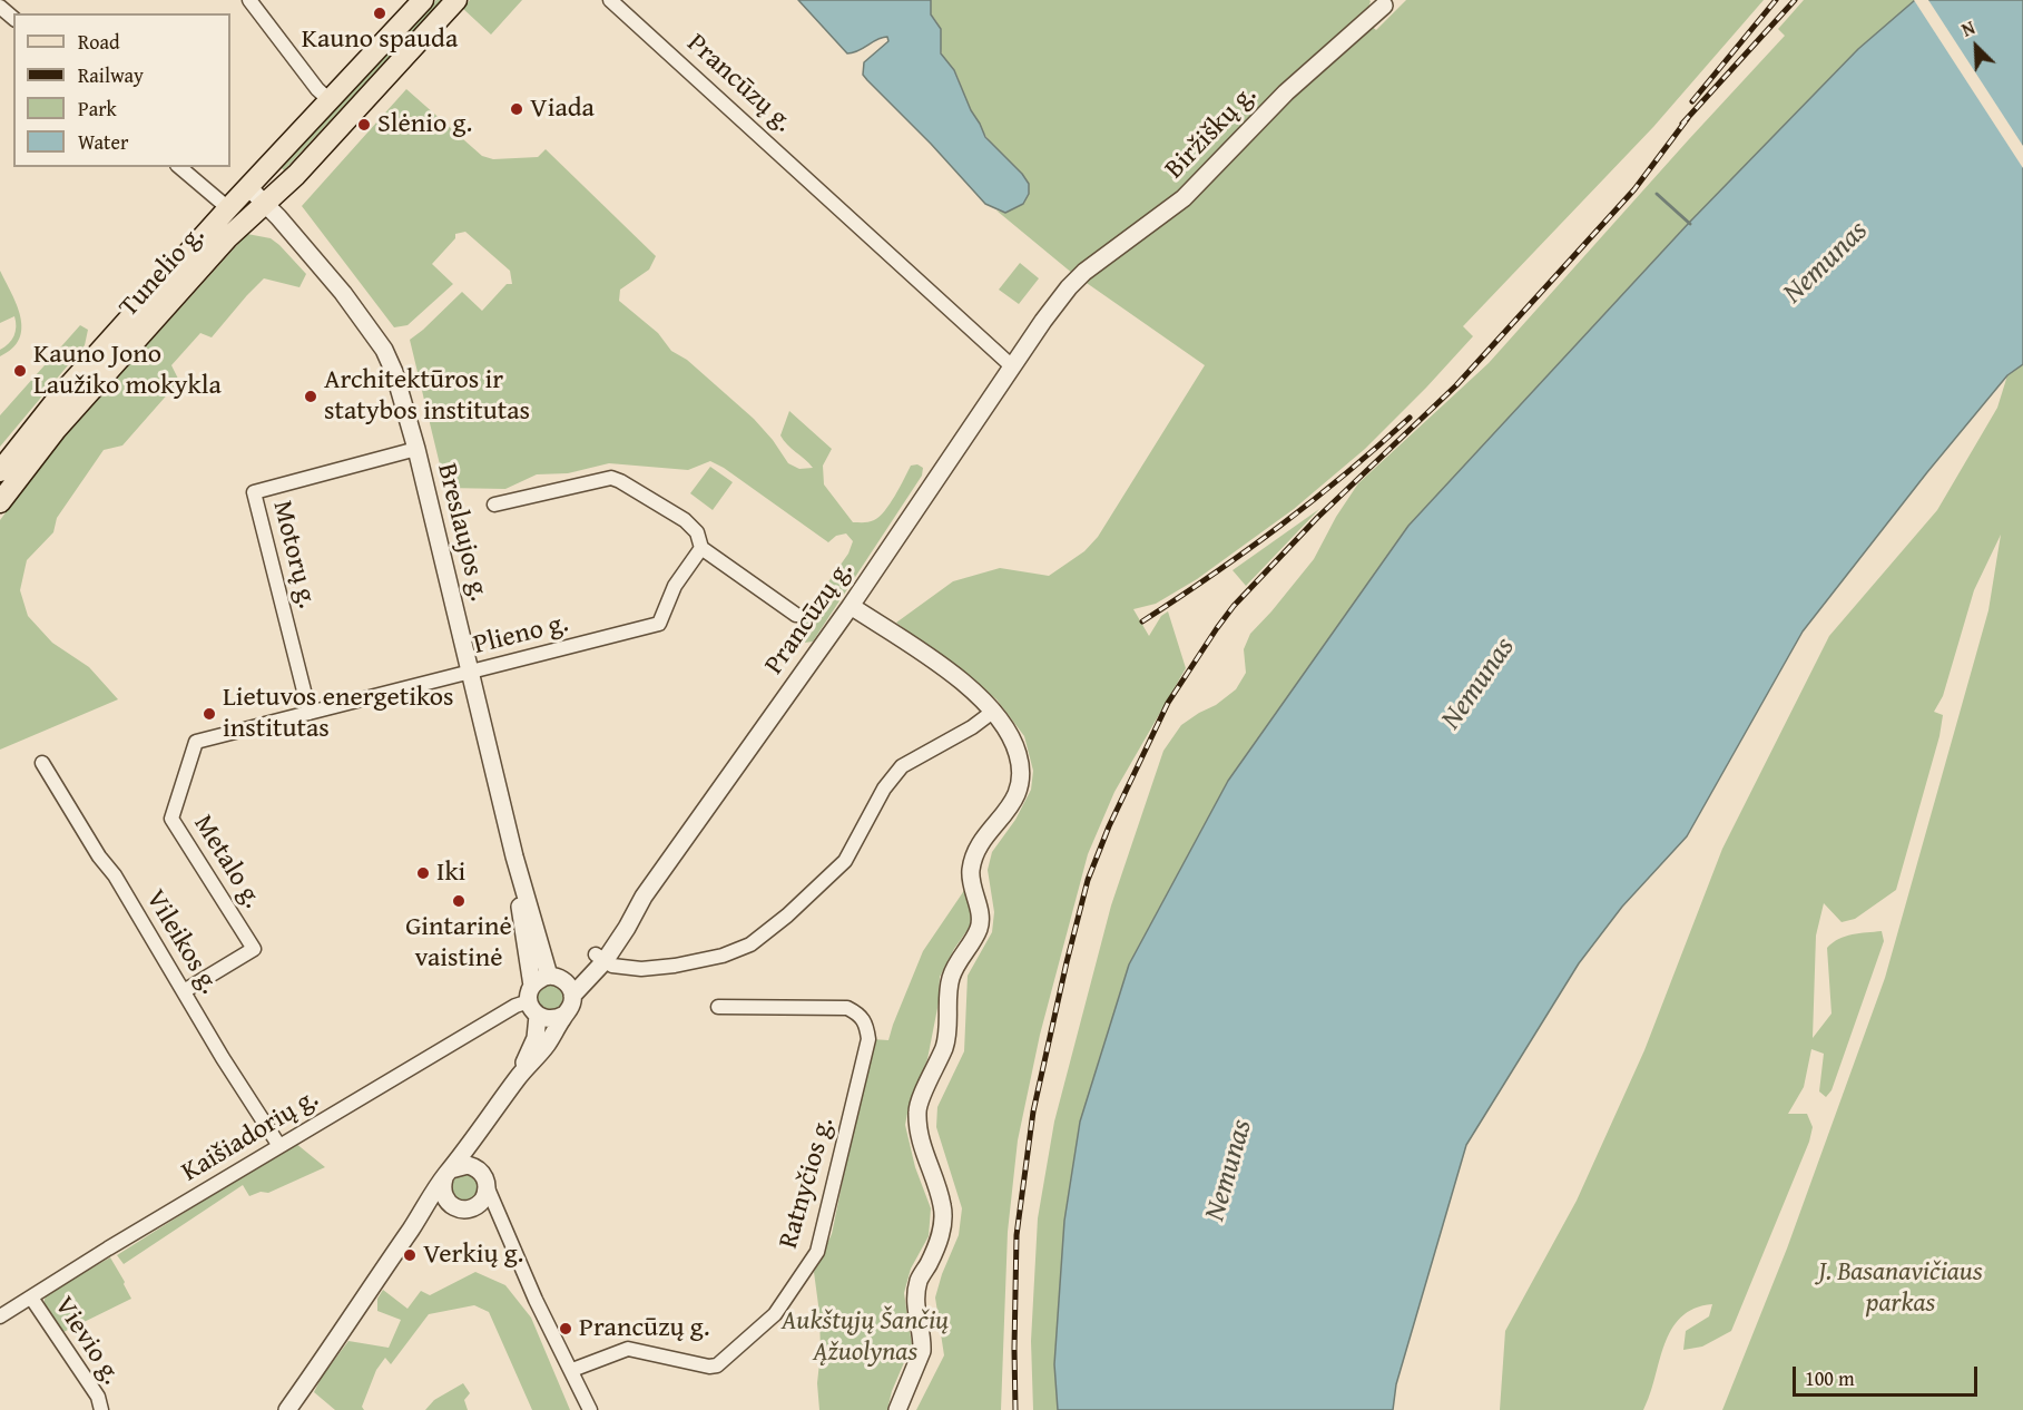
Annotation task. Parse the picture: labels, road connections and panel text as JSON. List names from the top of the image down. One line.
{"streets":{"main road":["Tunelio g."],"street":["Prancūzų g.","Biržiškų g.","Breslaujos g.","Motorų g.","Plieno g.","Metalo g.","Vileikos g.","Kaišiadorių g.","Ratnyčios g.","Vievio g."]},"crossings":[["Prancūzų g.","Biržiškų g."],["Prancūzų g.","Breslaujos g."],["Prancūzų g.","Kaišiadorių g."],["Tunelio g.","Breslaujos g."],["Breslaujos g.","Motorų g."],["Breslaujos g.","Plieno g."],["Breslaujos g.","Kaišiadorių g."],["Motorų g.","Plieno g."],["Motorų g.","Metalo g."],["Plieno g.","Metalo g."],["Metalo g.","Vileikos g."],["Vileikos g.","Kaišiadorių g."],["Kaišiadorių g.","Vievio g."]],"water":["Nemunas"],"parks":["J. Basanavičiaus parkas","Aukštųjų Šančių Ąžuolynas"],"places":["Kauno spauda","Viada","Slėnio g.","Kauno Jono Laužiko mokykla","Architektūros ir statybos institutas","Lietuvos energetikos institutas","Iki","Gintarinė vaistinė","Verkių g.","Prancūzų g."],"legend":["Road","Railway","Park","Water"],"scale_bar":"100 m","north":"top left"}
